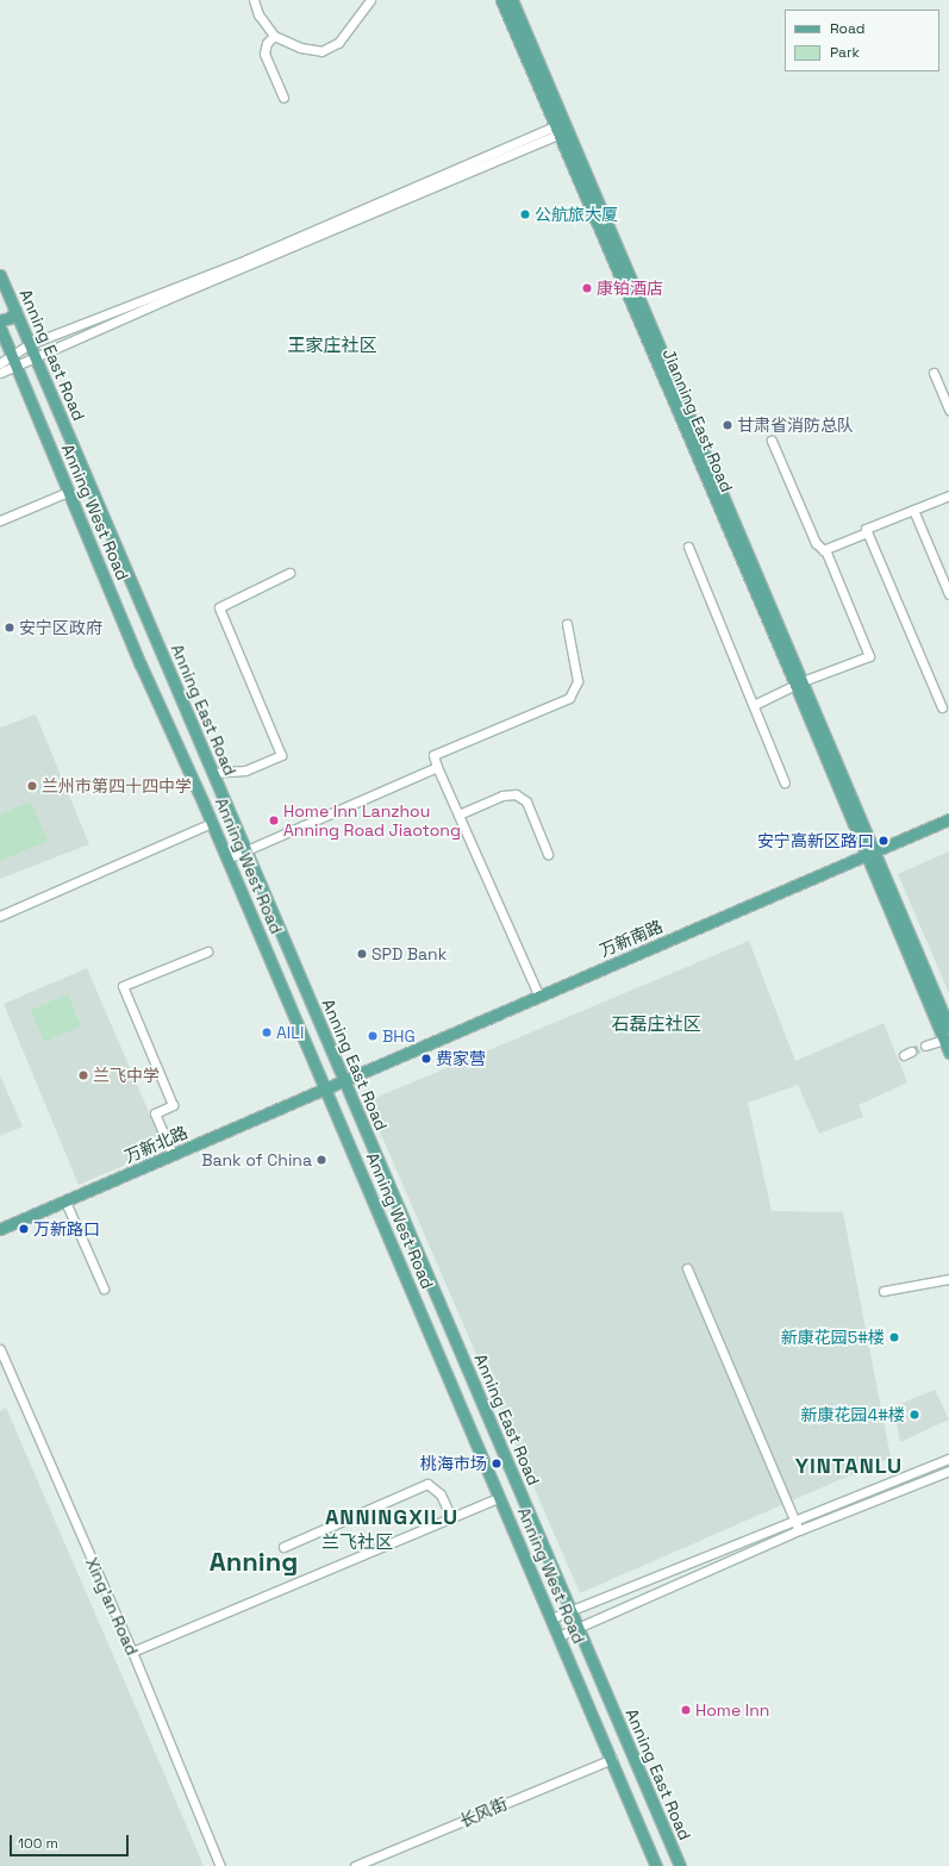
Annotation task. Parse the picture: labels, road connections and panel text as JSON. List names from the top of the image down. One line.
{"streets":{"main road":["Anning East Road","Jianning East Road","Anning West Road","万新南路","万新北路"],"street":["Xing'an Road","长风街"]},"crossings":[["Anning East Road","万新南路"],["Jianning East Road","万新南路"],["Anning West Road","万新南路"],["Anning West Road","万新北路"],["Anning West Road","长风街"],["万新南路","万新北路"]],"districts":["王家庄社区","石磊庄社区","YINTANLU","ANNINGXILU","兰飞社区","Anning"],"places":["公航旅大厦","康铂酒店","甘肃省消防总队","安宁区政府","兰州市第四十四中学","Home Inn Lanzhou Anning Road Jiaotong","安宁高新区路口","SPD Bank","AILI","BHG","费家营","兰飞中学","Bank of China","万新路口","新康花园5#楼","新康花园4#楼","桃海市场","Home Inn"],"legend":["Road","Park"],"scale_bar":"100 m"}
